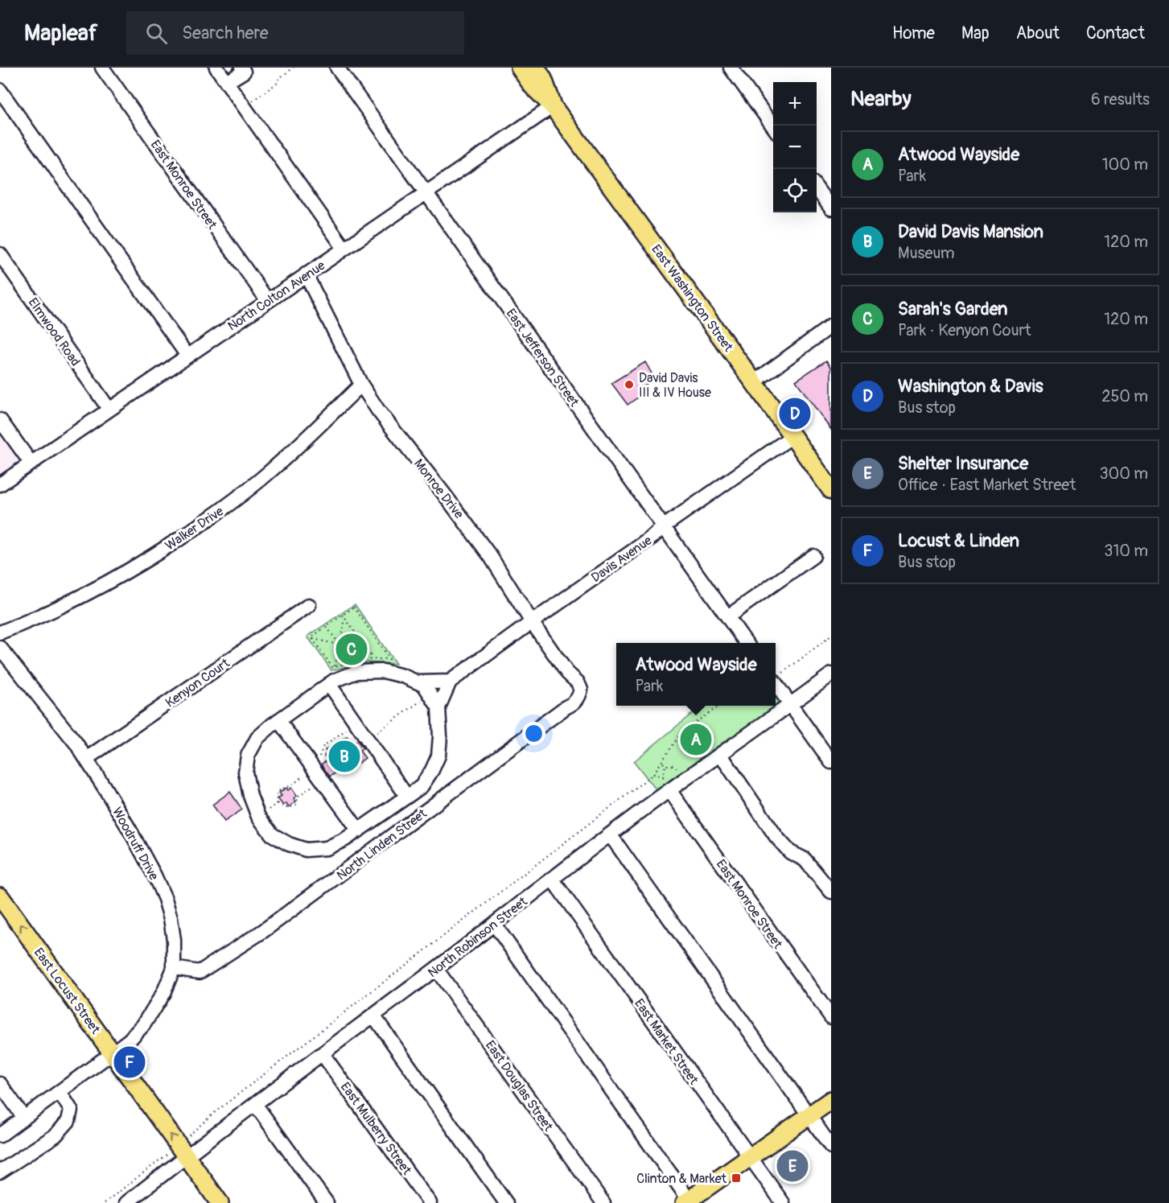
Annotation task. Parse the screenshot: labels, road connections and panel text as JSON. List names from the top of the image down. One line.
{"streets":{"main road":["East Washington Street","East Locust Street"],"street":["East Monroe Street","North Colton Avenue","Elmwood Road","East Jefferson Street","Monroe Drive","Walker Drive","Davis Avenue","Kenyon Court","Woodruff Drive","North Linden Street","North Robinson Street","East Market Street","East Douglas Street","East Mulberry Street"]},"crossings":[["East Monroe Street","North Colton Avenue"],["East Monroe Street","North Robinson Street"],["North Colton Avenue","East Washington Street"],["North Colton Avenue","Elmwood Road"],["North Colton Avenue","East Jefferson Street"],["North Colton Avenue","Monroe Drive"],["East Washington Street","Davis Avenue"],["East Jefferson Street","Davis Avenue"],["Monroe Drive","Walker Drive"],["Monroe Drive","Davis Avenue"],["Monroe Drive","North Linden Street"],["Kenyon Court","Woodruff Drive"],["Woodruff Drive","North Linden Street"],["Woodruff Drive","East Locust Street"],["North Robinson Street","East Locust Street"],["North Robinson Street","East Market Street"],["North Robinson Street","East Douglas Street"],["North Robinson Street","East Mulberry Street"]],"one_way":["East Locust Street"],"places":{"other":["David Davis III & IV House"],"transit":["Clinton & Market"]},"page":{"header":"Mapleaf","search":"Search here","nav":["Home","Map","About","Contact"],"heading":["Nearby","6 results"],"map_buttons":["+","−"],"list":[{"mark":"A","name":"Atwood Wayside","note":"Park","value":"100 m"},{"mark":"B","name":"David Davis Mansion","note":"Museum","value":"120 m"},{"mark":"C","name":"Sarah's Garden","note":"Park · Kenyon Court","value":"120 m"},{"mark":"D","name":"Washington & Davis","note":"Bus stop","value":"250 m"},{"mark":"E","name":"Shelter Insurance","note":"Office · East Market Street","value":"300 m"},{"mark":"F","name":"Locust & Linden","note":"Bus stop","value":"310 m"}],"pins":["D","C","A","B","F","E"],"popup":["Atwood Wayside","Park"]}}
